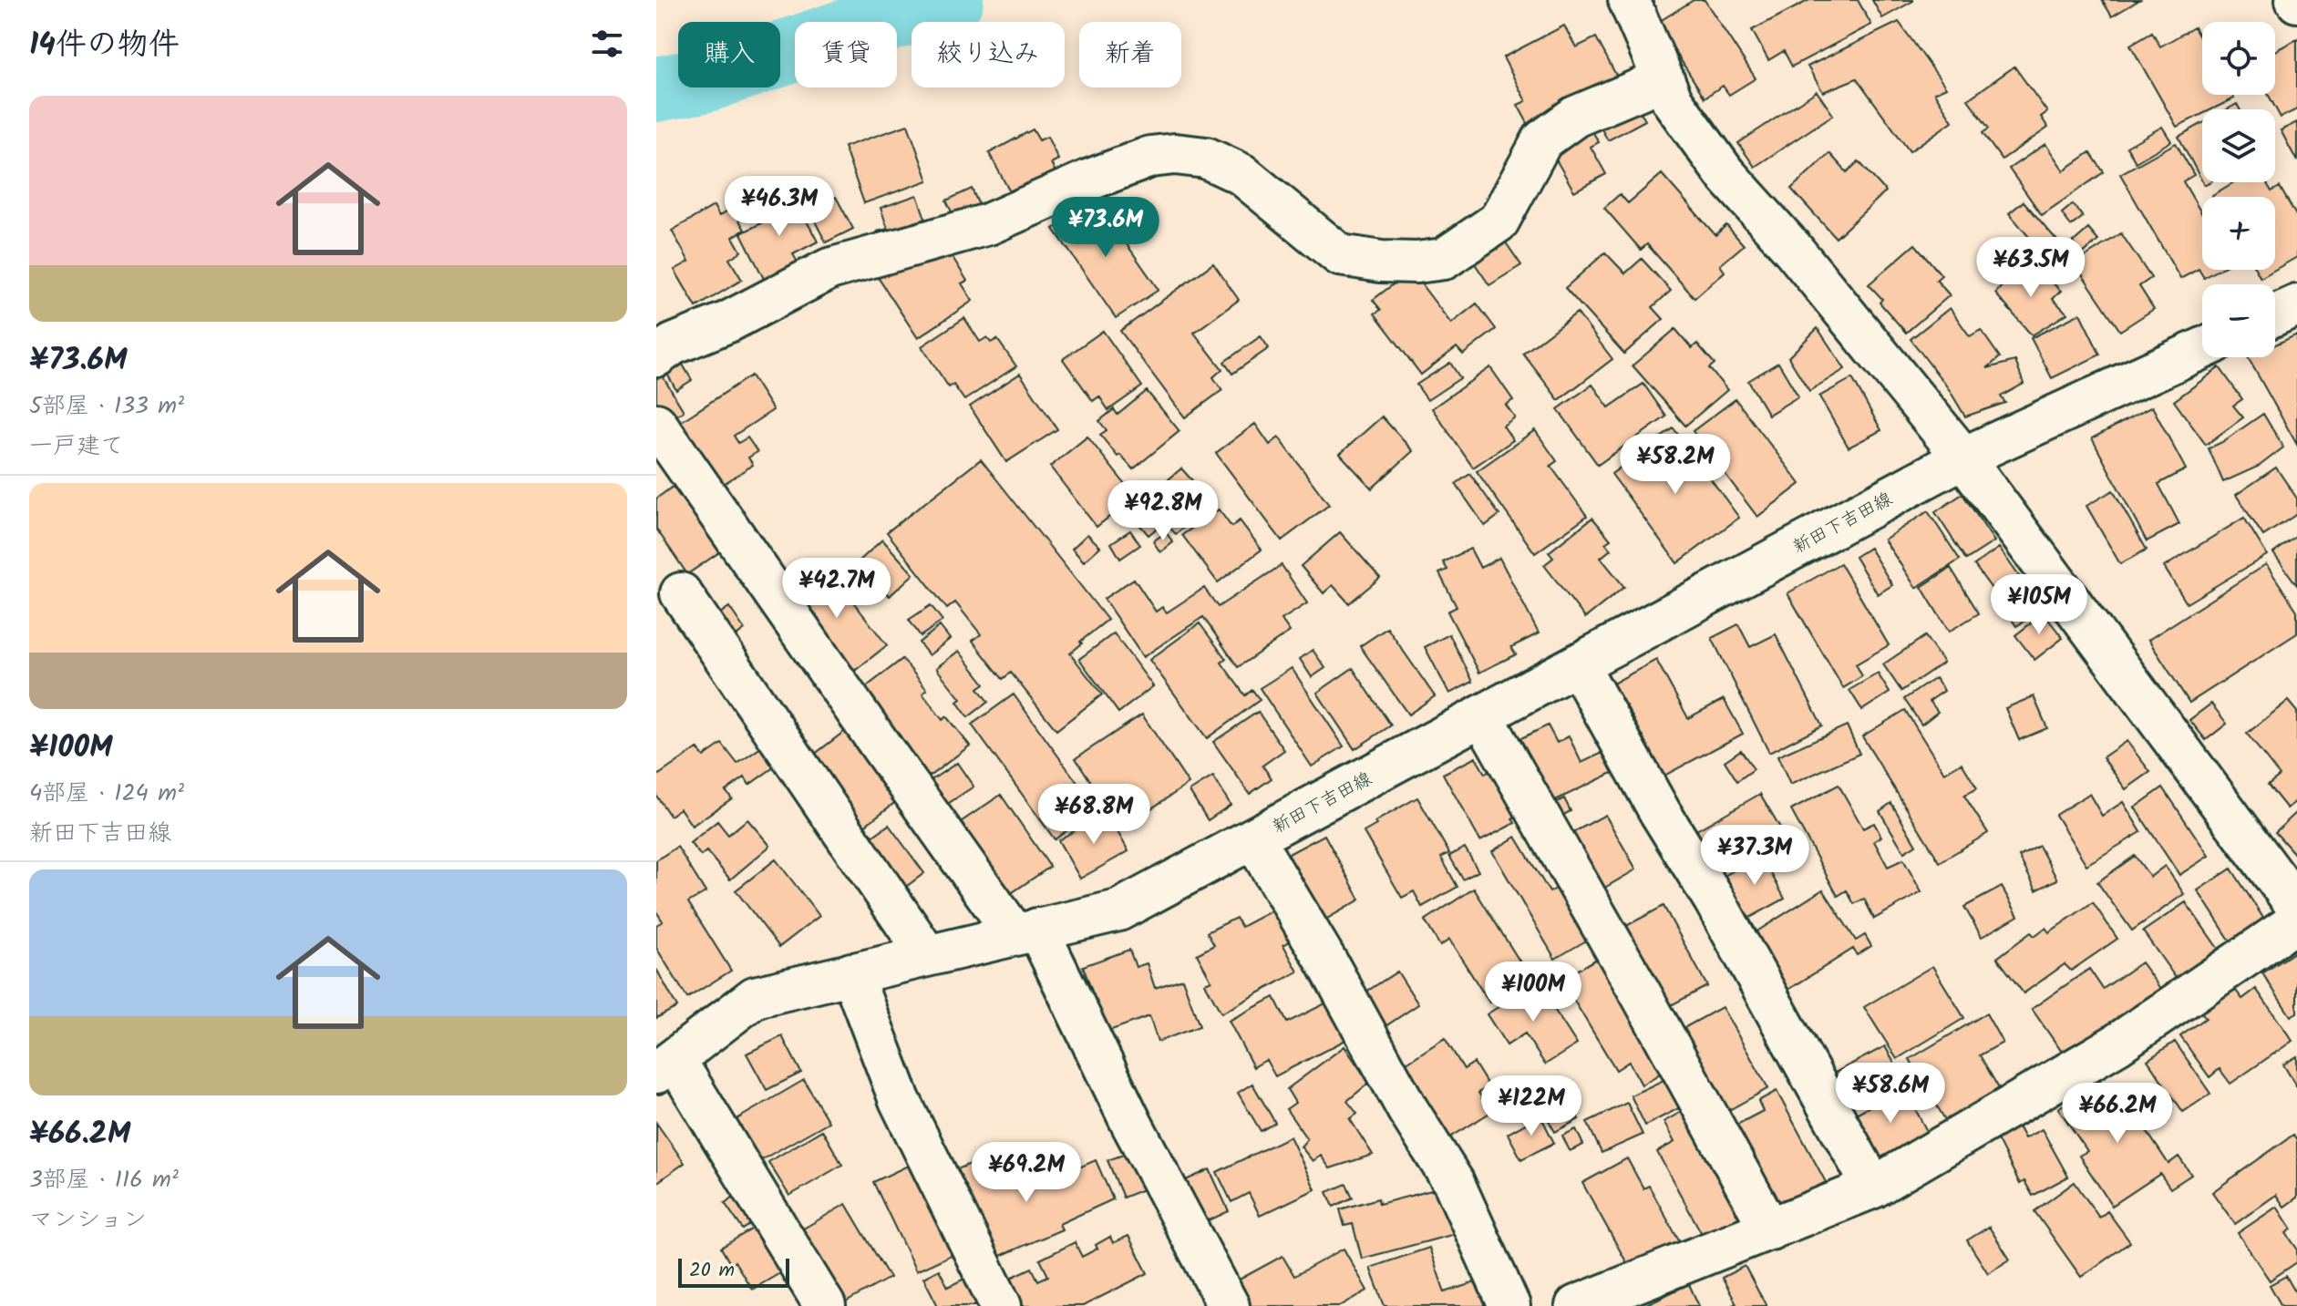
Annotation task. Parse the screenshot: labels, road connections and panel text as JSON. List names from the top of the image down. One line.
{"streets":{"street":["新田下吉田線"]},"scale_bar":"20 m","page":{"heading":"14件の物件","map_buttons":["+","−"],"chip":["購入","賃貸","絞り込み","新着"],"list":[{"name":"¥73.6M","note":"5部屋 · 133 m² · 一戸建て"},{"name":"¥100M","note":"4部屋 · 124 m² · 新田下吉田線"},{"name":"¥66.2M","note":"3部屋 · 116 m² · マンション"}],"price":["¥46.3M","¥73.6M","¥63.5M","¥58.2M","¥92.8M","¥42.7M","¥105M","¥68.8M","¥37.3M","¥100M","¥58.6M","¥122M","¥66.2M","¥69.2M"],"scale":"20 m"}}
